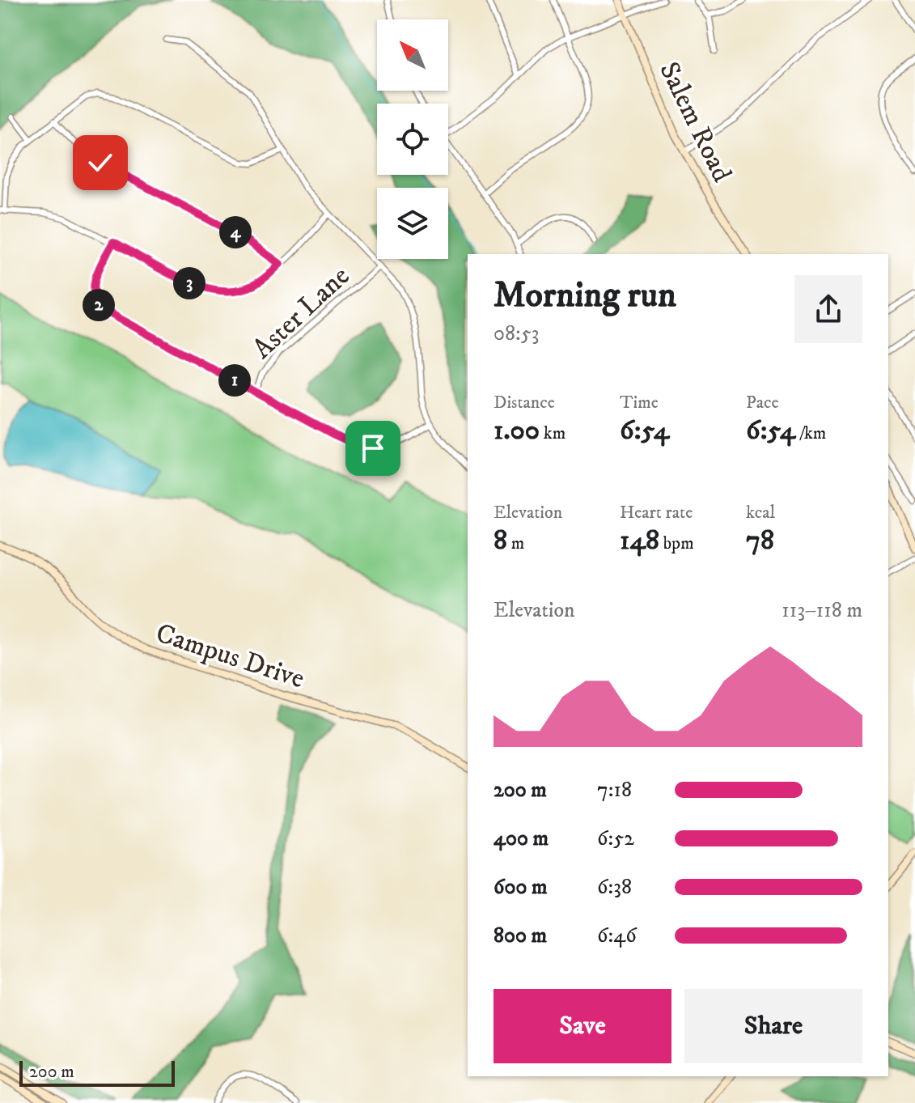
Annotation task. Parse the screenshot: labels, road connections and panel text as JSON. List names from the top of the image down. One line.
{"streets":{"street":["Salem Road","Aster Lane","Campus Drive"]},"scale_bar":"200 m","north":"top left","page":{"pins":["4","3","2","1"],"heading":["Morning run","08:53"],"stats":[["Distance","1.00 km"],["Time","6:54"],["Pace","6:54 /km"],["Elevation","8 m"],["Heart rate","148 bpm"],["kcal","78"]],"chart":["Elevation","113–118 m"],"list":[{"name":"200 m","note":"7:18"},{"name":"400 m","note":"6:52"},{"name":"600 m","note":"6:38"},{"name":"800 m","note":"6:46"}],"buttons":["Save","Share"],"scale":"200 m"}}
